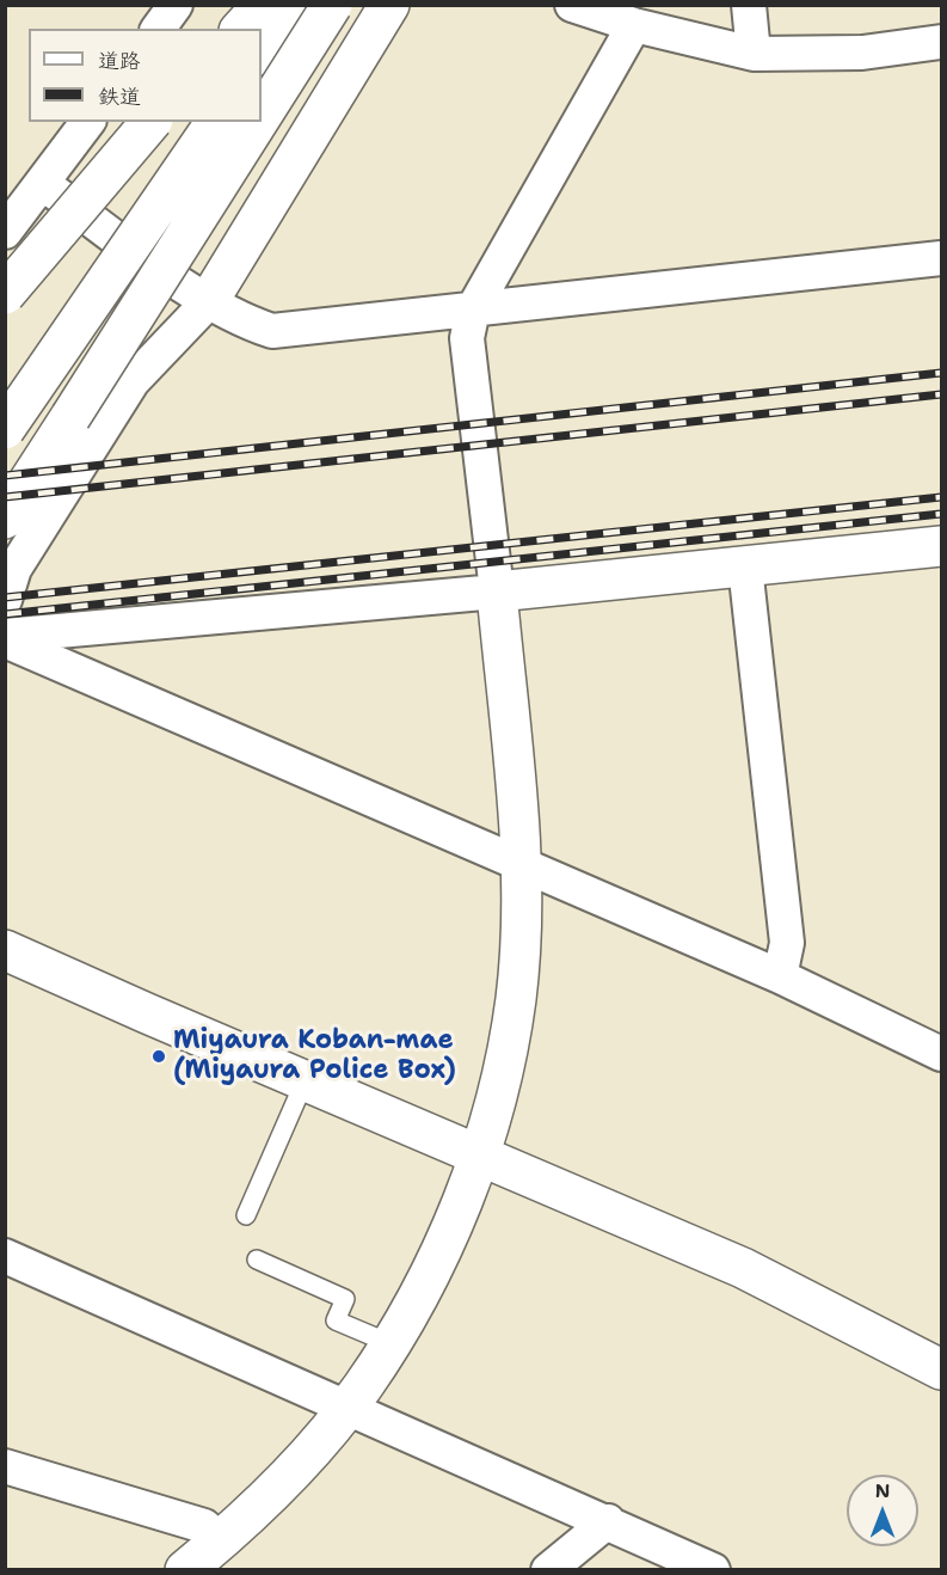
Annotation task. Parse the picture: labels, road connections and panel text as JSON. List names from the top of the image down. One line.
{"places":["Miyaura Koban-mae (Miyaura Police Box)"],"legend":["道路","鉄道"],"north":"top"}
